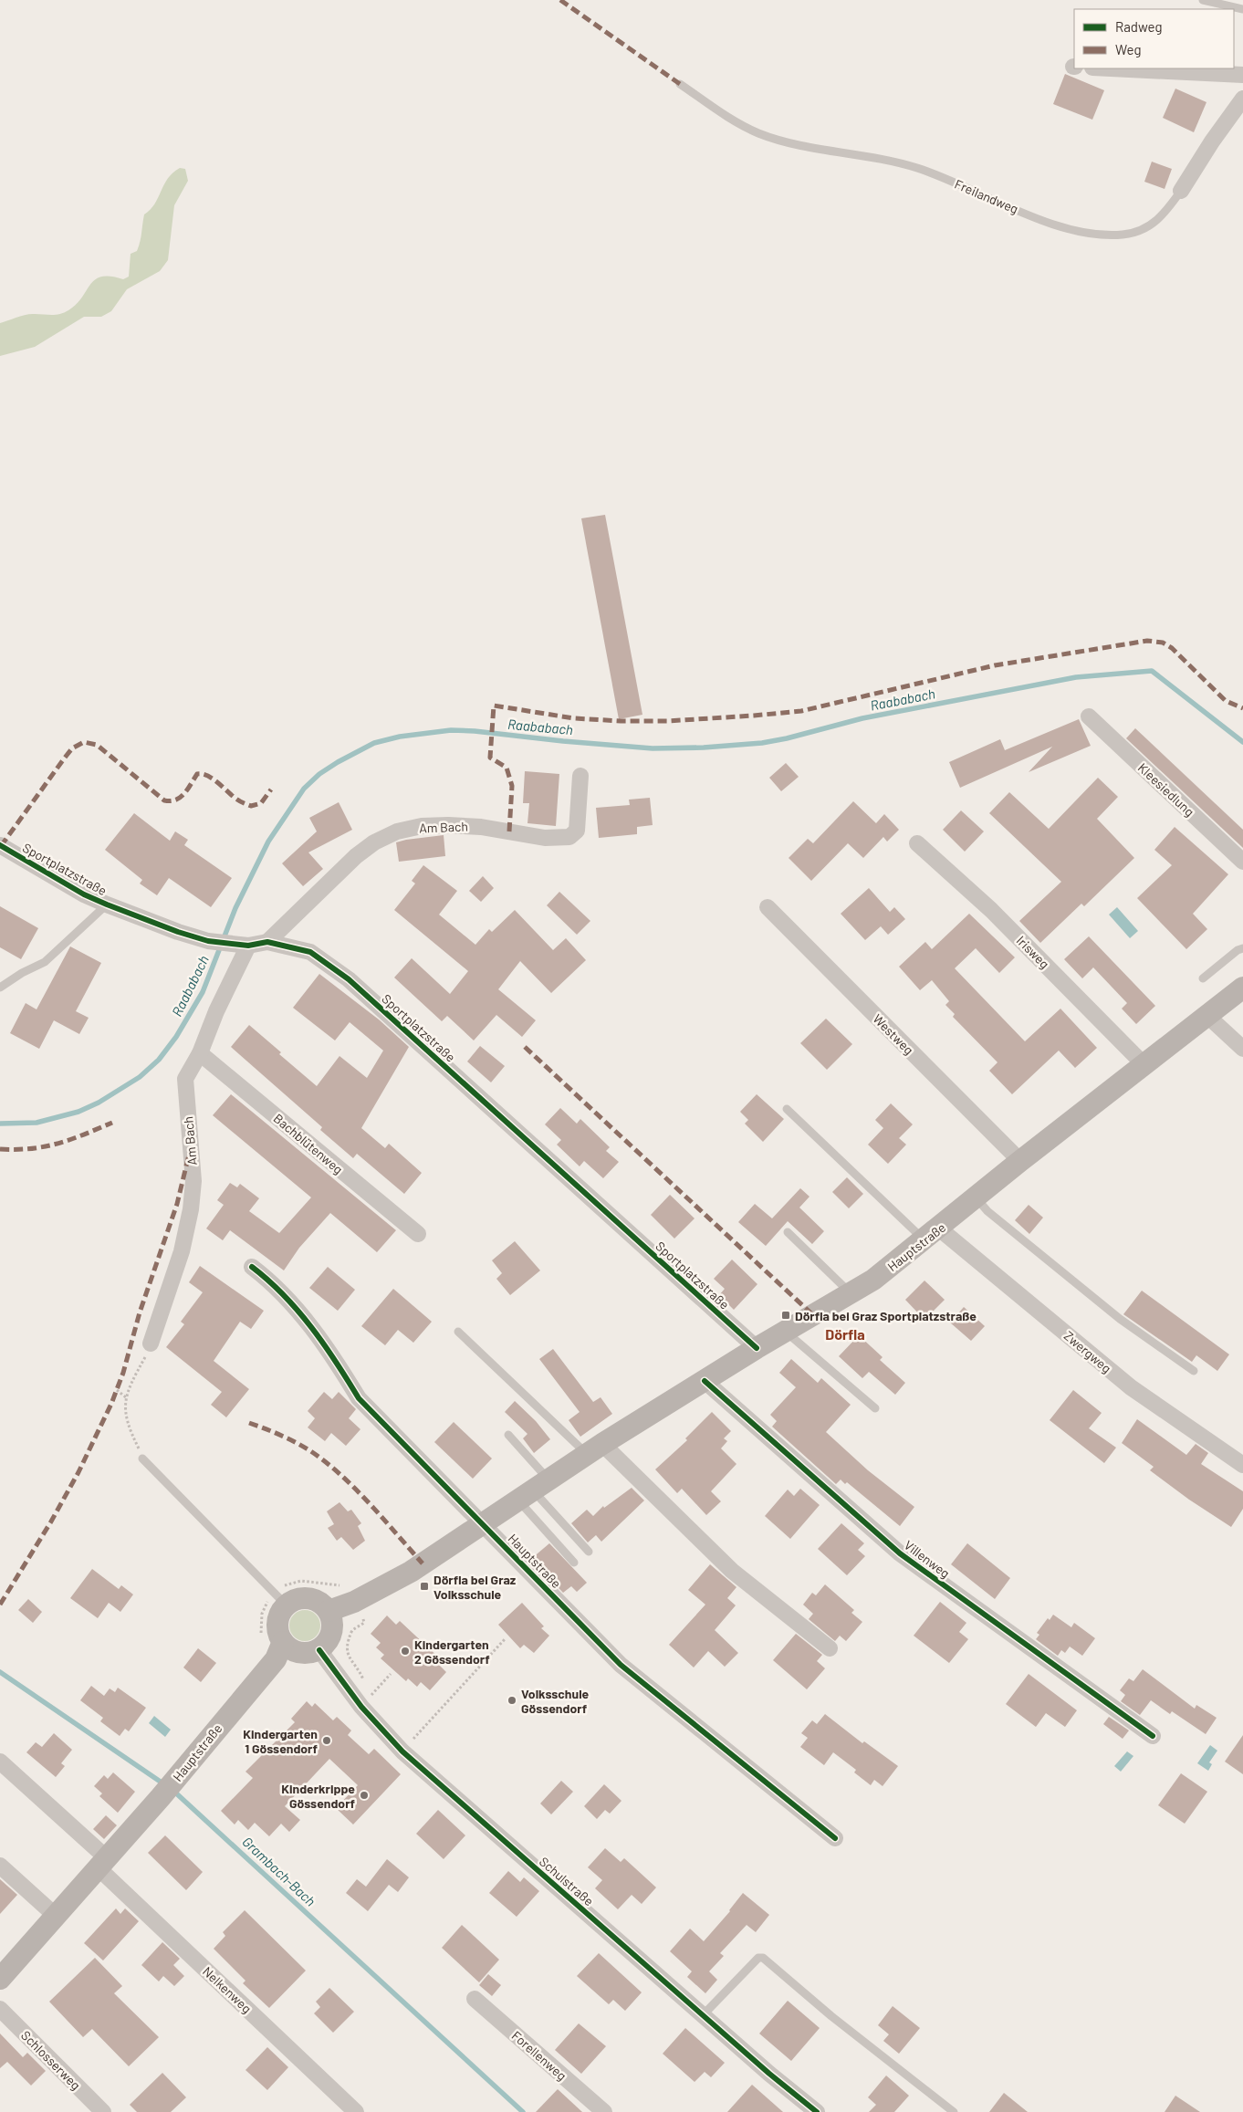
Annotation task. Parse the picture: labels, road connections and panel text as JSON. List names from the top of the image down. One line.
{"streets":{"main road":["Hauptstraße"],"street":["Freilandweg","Kleesiedlung","Am Bach","Sportplatzstraße","Irisweg","Westweg","Bachblütenweg","Zwergweg","Villenweg","Schulstraße","Nelkenweg","Forellenweg","Schlosserweg"]},"crossings":[["Am Bach","Sportplatzstraße"],["Am Bach","Bachblütenweg"],["Sportplatzstraße","Hauptstraße"],["Irisweg","Hauptstraße"],["Westweg","Hauptstraße"],["Hauptstraße","Zwergweg"],["Hauptstraße","Villenweg"],["Hauptstraße","Schulstraße"],["Hauptstraße","Nelkenweg"]],"districts":["Dörfla"],"water":["Raababach","Grambach-Bach"],"places":{"transit":["Dörfla bei Graz Sportplatzstraße","Dörfla bei Graz Volksschule"],"other":["Kindergarten 2 Gössendorf","Volksschule Gössendorf","Kindergarten 1 Gössendorf","Kinderkrippe Gössendorf"]},"legend":["Radweg","Weg"]}
